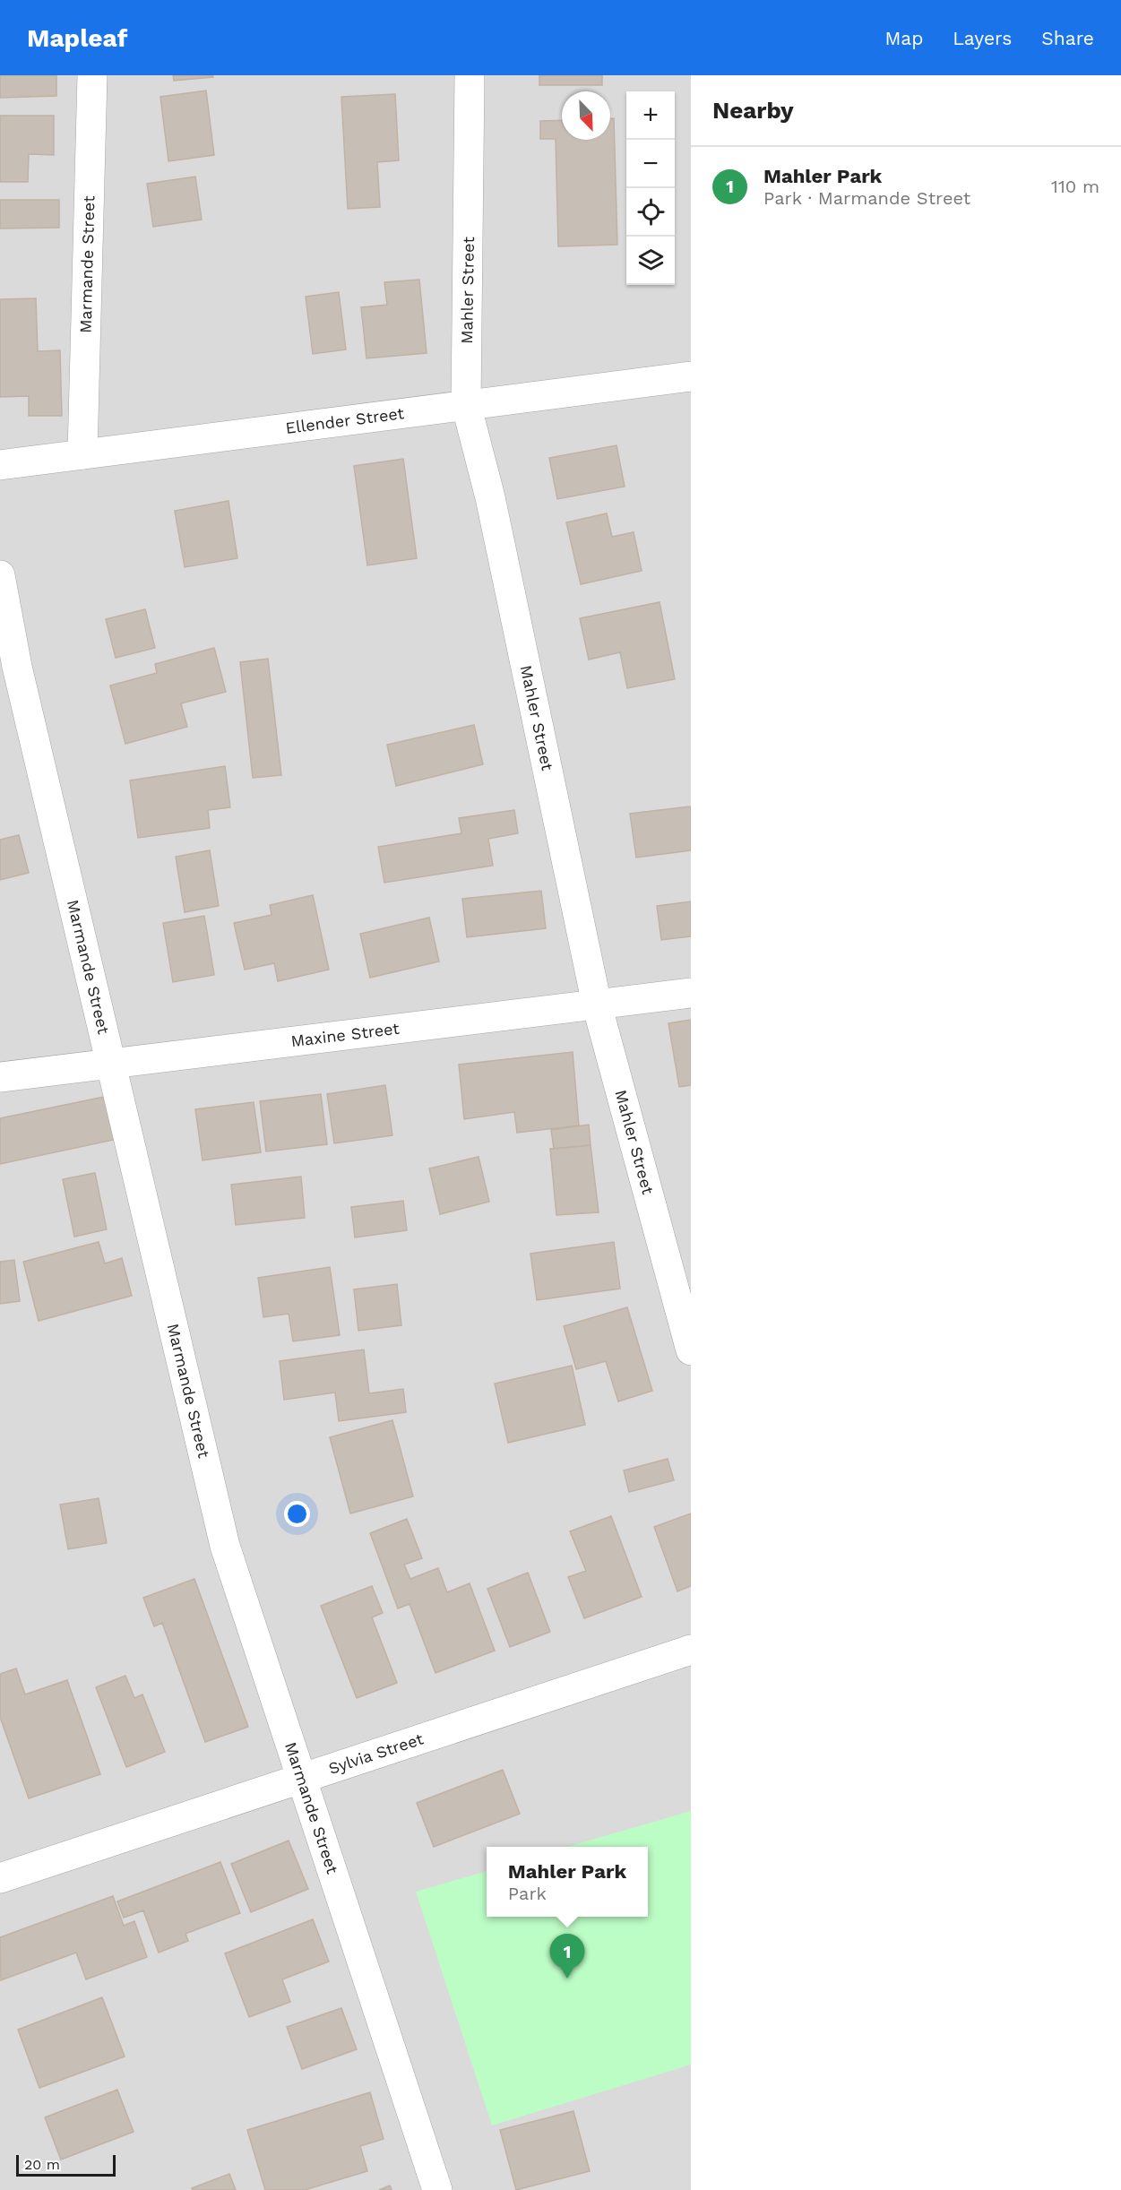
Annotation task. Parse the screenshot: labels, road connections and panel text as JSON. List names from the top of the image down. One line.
{"streets":{"street":["Marmande Street","Mahler Street","Ellender Street","Maxine Street","Sylvia Street"]},"crossings":[["Marmande Street","Ellender Street"],["Marmande Street","Maxine Street"],["Marmande Street","Sylvia Street"],["Mahler Street","Ellender Street"],["Mahler Street","Maxine Street"]],"scale_bar":"20 m","north":"bottom right","page":{"header":"Mapleaf","nav":["Map","Layers","Share"],"heading":"Nearby","map_buttons":["+","−"],"list":[{"mark":"1","name":"Mahler Park","note":"Park · Marmande Street","value":"110 m"}],"popup":["Mahler Park","Park"],"pins":"1","scale":"20 m"}}
